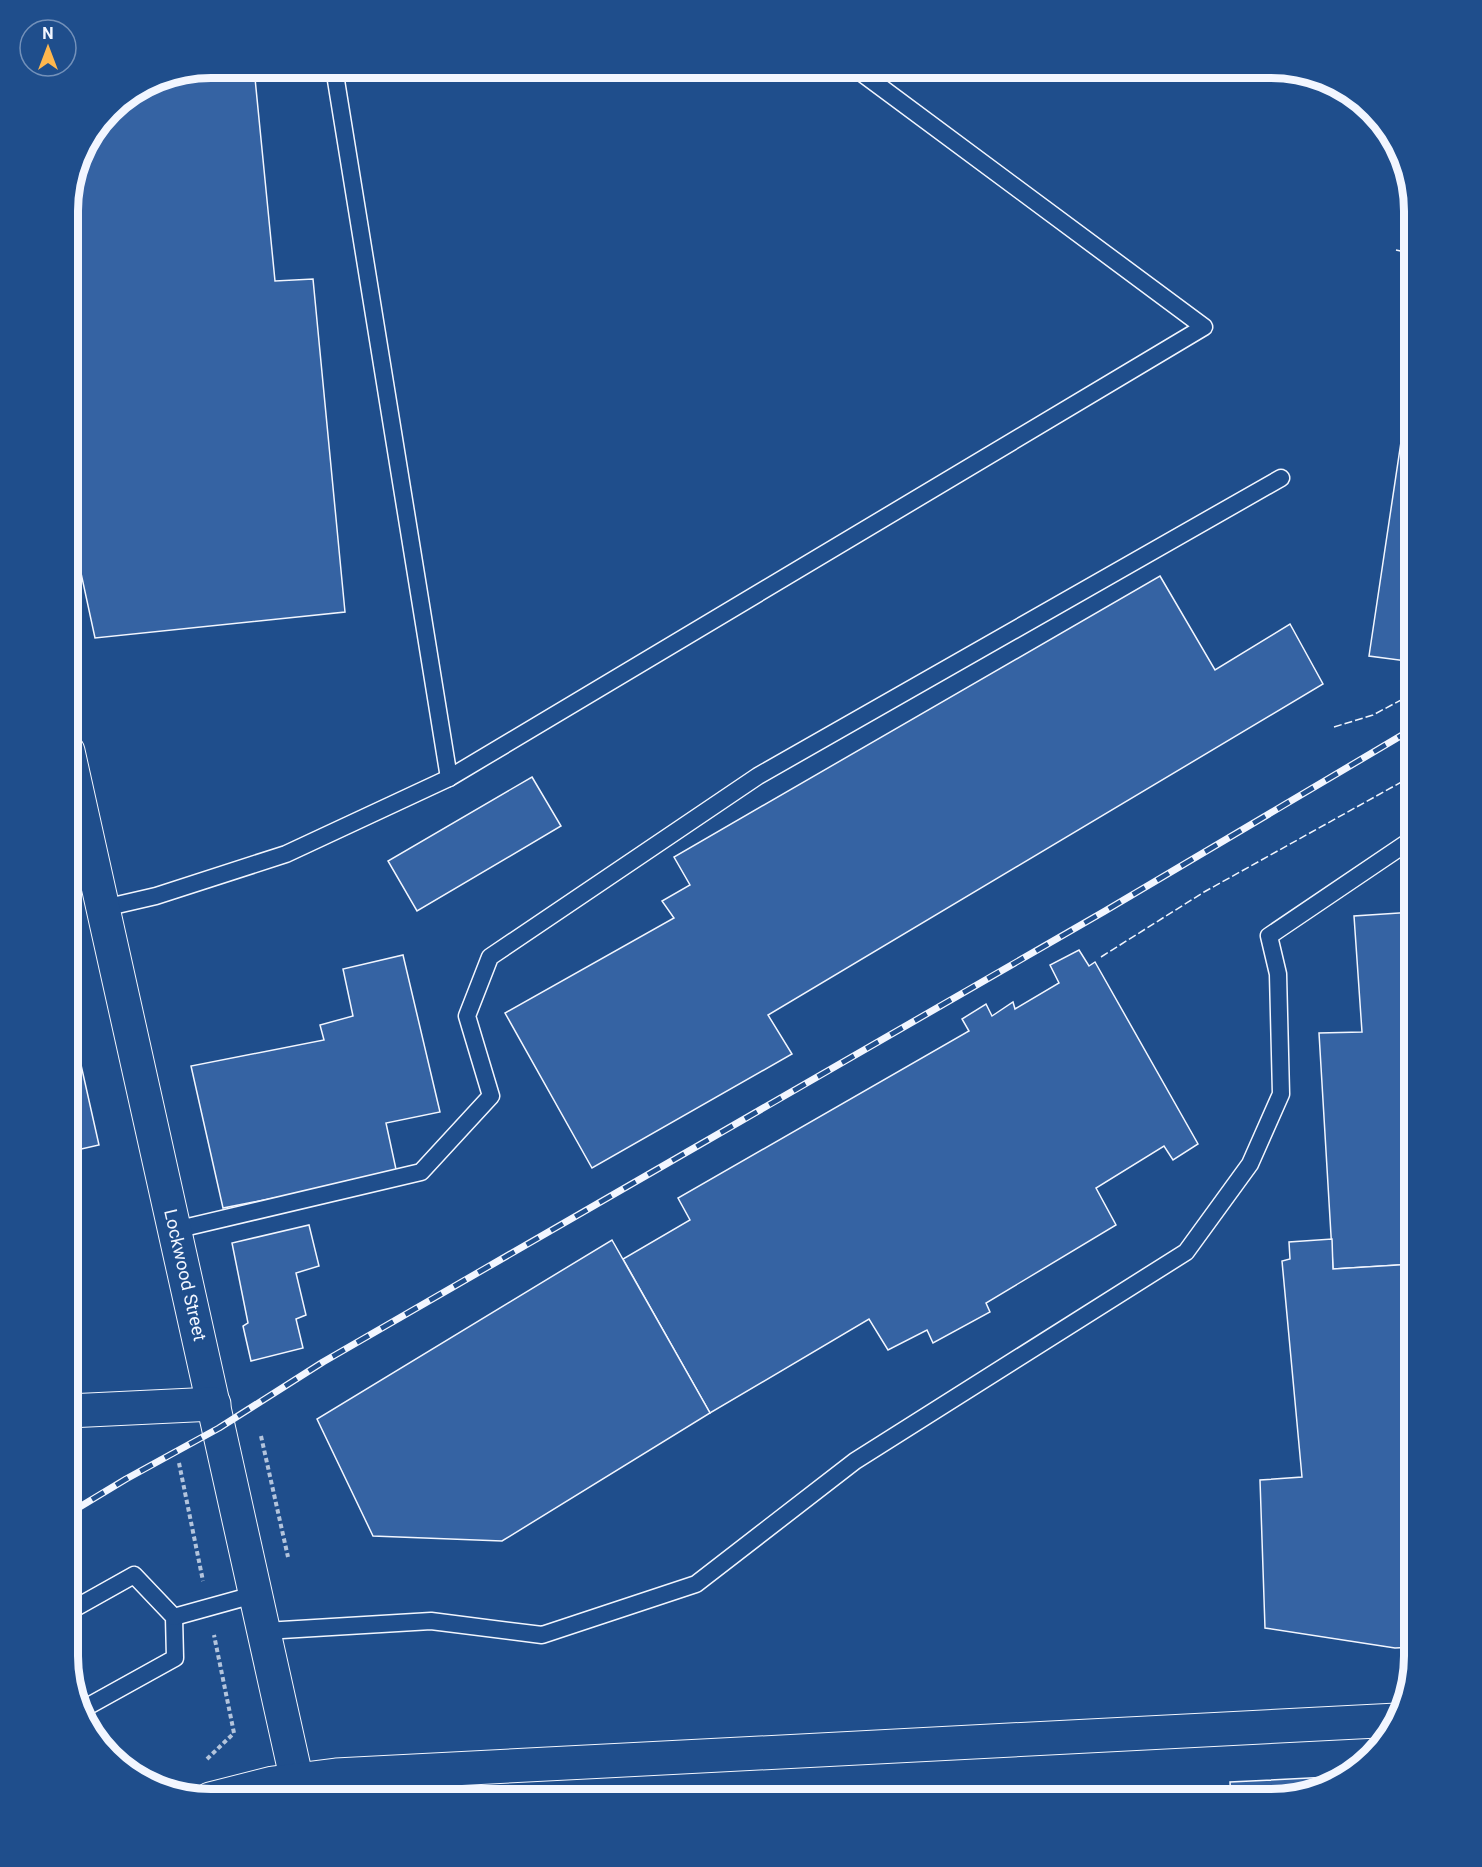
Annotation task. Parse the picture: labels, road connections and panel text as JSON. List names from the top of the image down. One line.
{"streets":{"main road":["Lockwood Street"]},"north":"top"}
